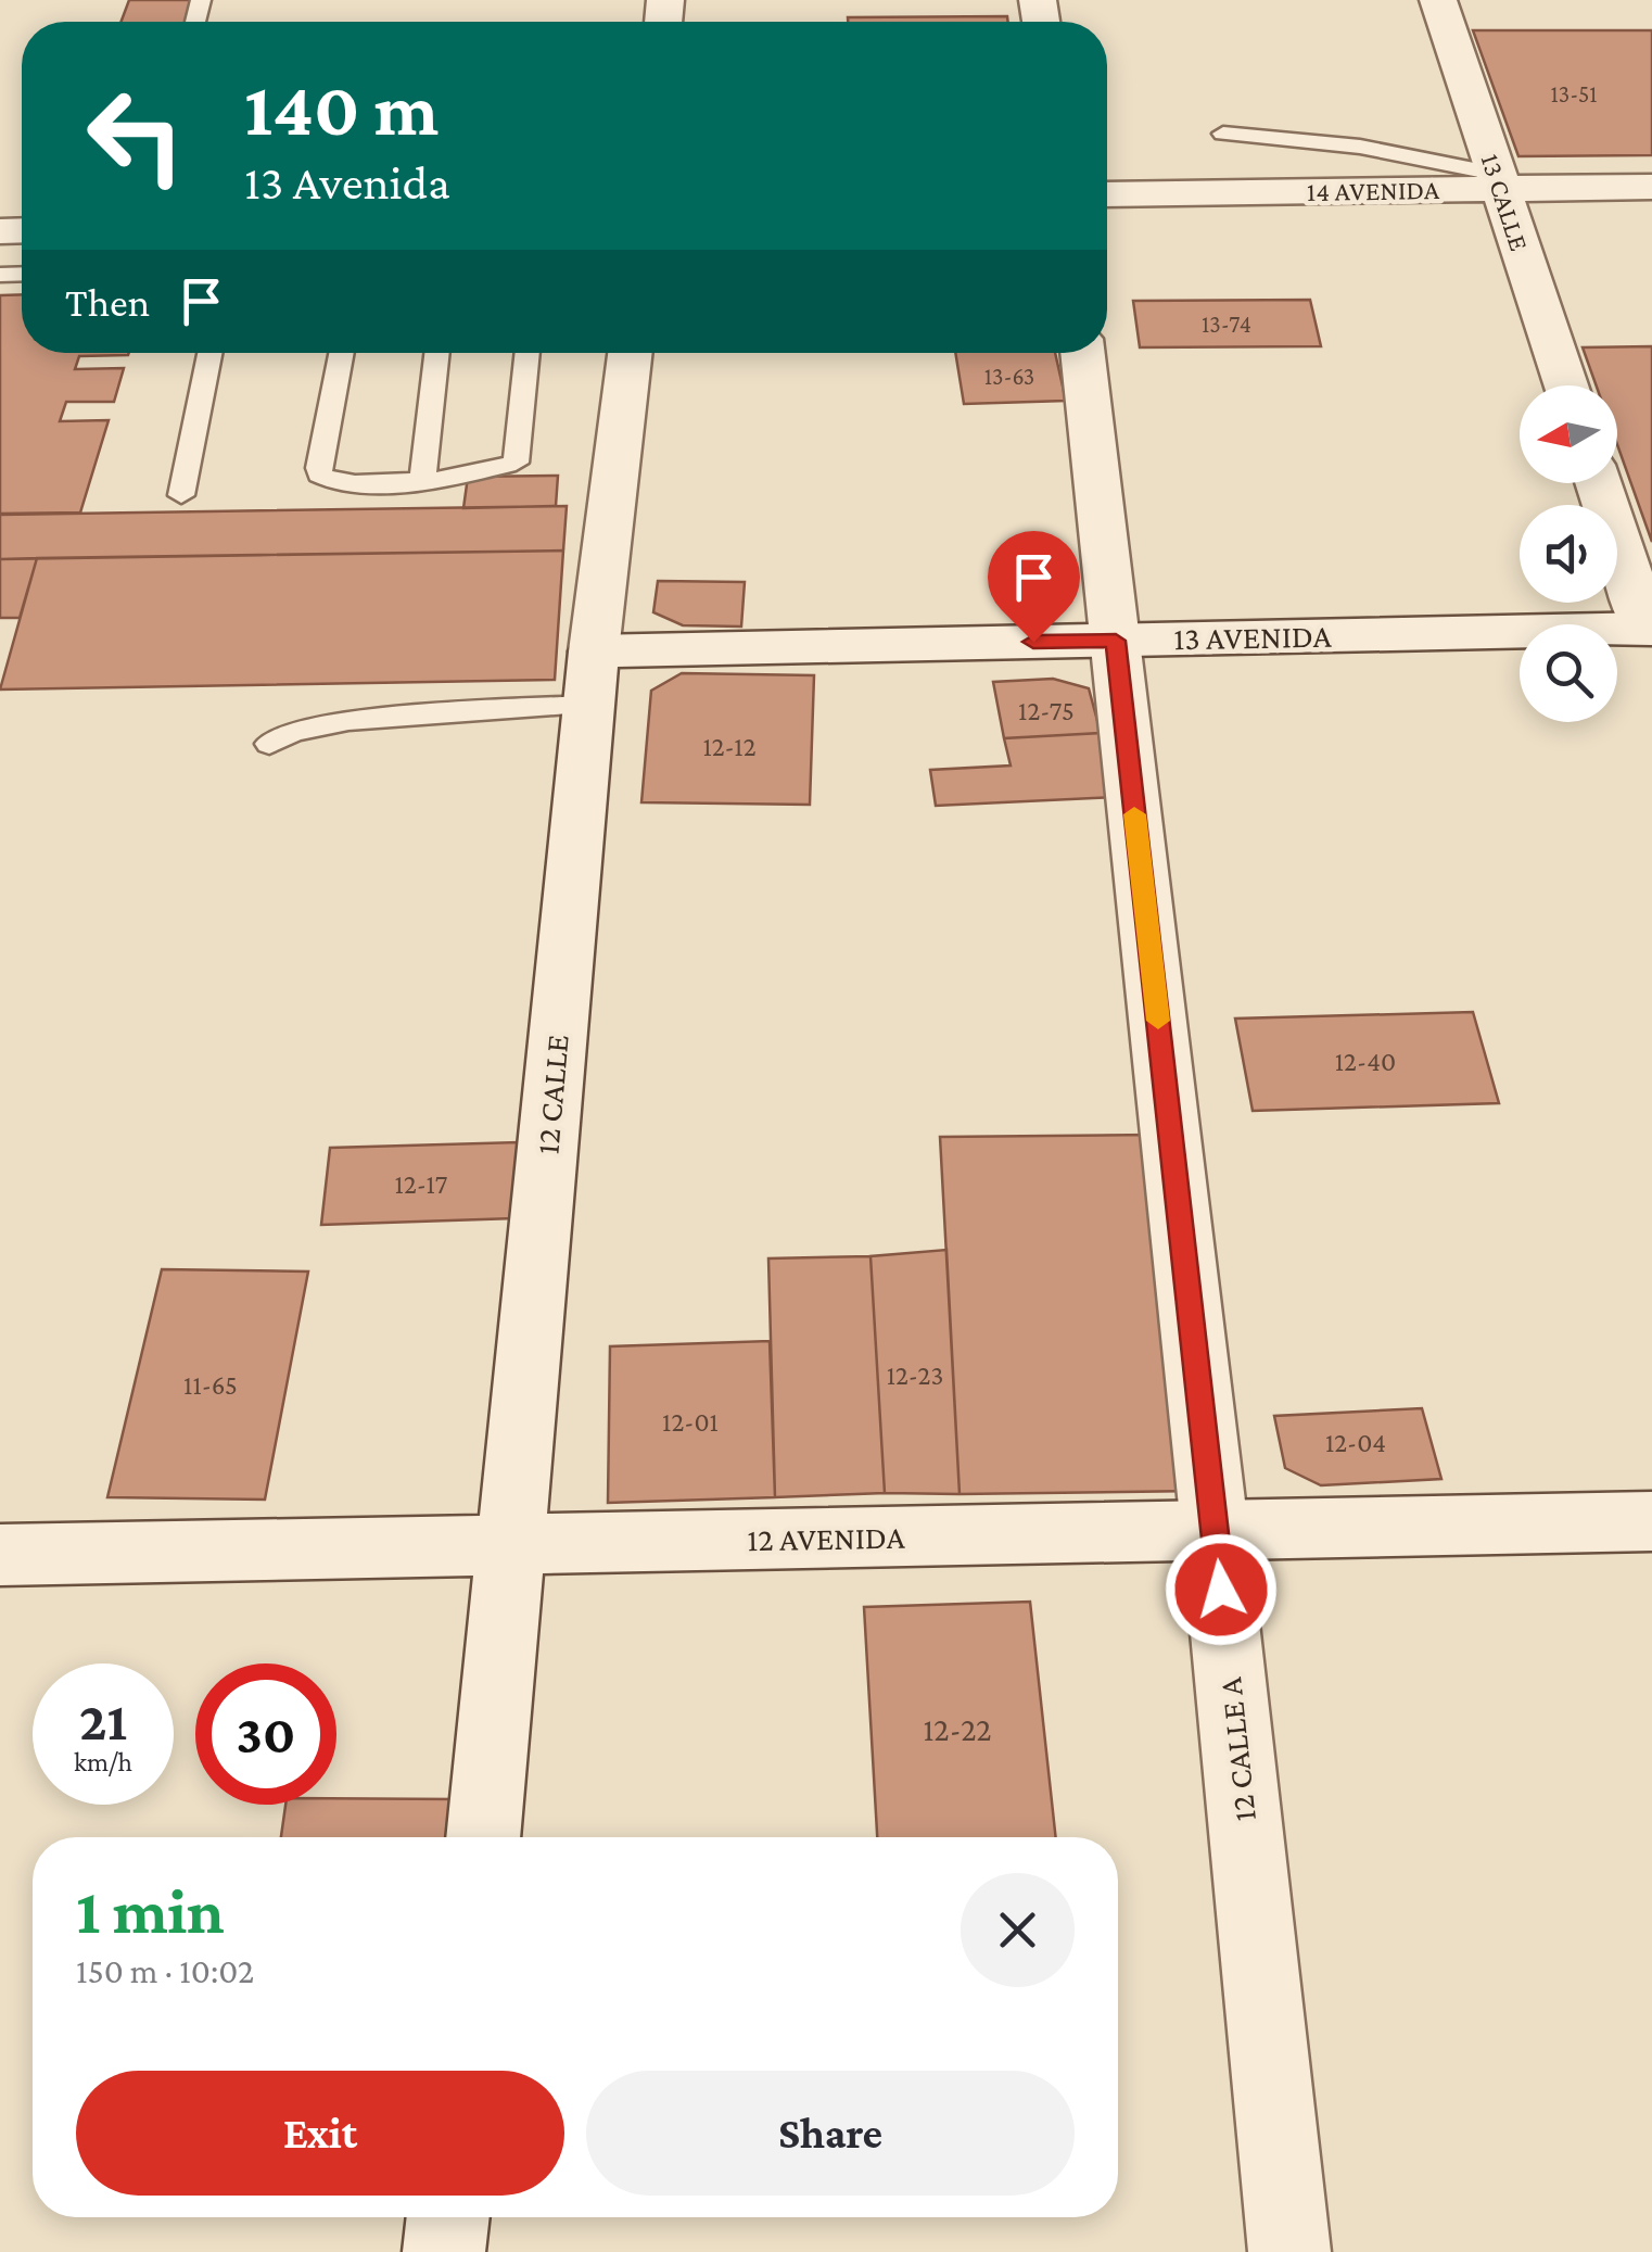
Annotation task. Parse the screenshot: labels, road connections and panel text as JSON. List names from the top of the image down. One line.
{"streets":{"street":["14 AVENIDA","13 CALLE","13 AVENIDA","12 CALLE","12 AVENIDA","12 CALLE A"]},"crossings":[["14 AVENIDA","13 CALLE"],["13 AVENIDA","12 CALLE"],["13 AVENIDA","12 CALLE A"],["12 CALLE","12 AVENIDA"],["12 AVENIDA","12 CALLE A"]],"house_numbers":["13-51","13-74","13-63","12-75","12-12","12-40","12-17","12-23","11-65","12-01","12-04","12-22"],"north":"left","page":{"turn":["140 m","13 Avenida"],"then":"Then","speed":"21 km/h","limit":"30","heading":["1 min","150 m · 10:02"],"buttons":["Exit","Share"]}}
